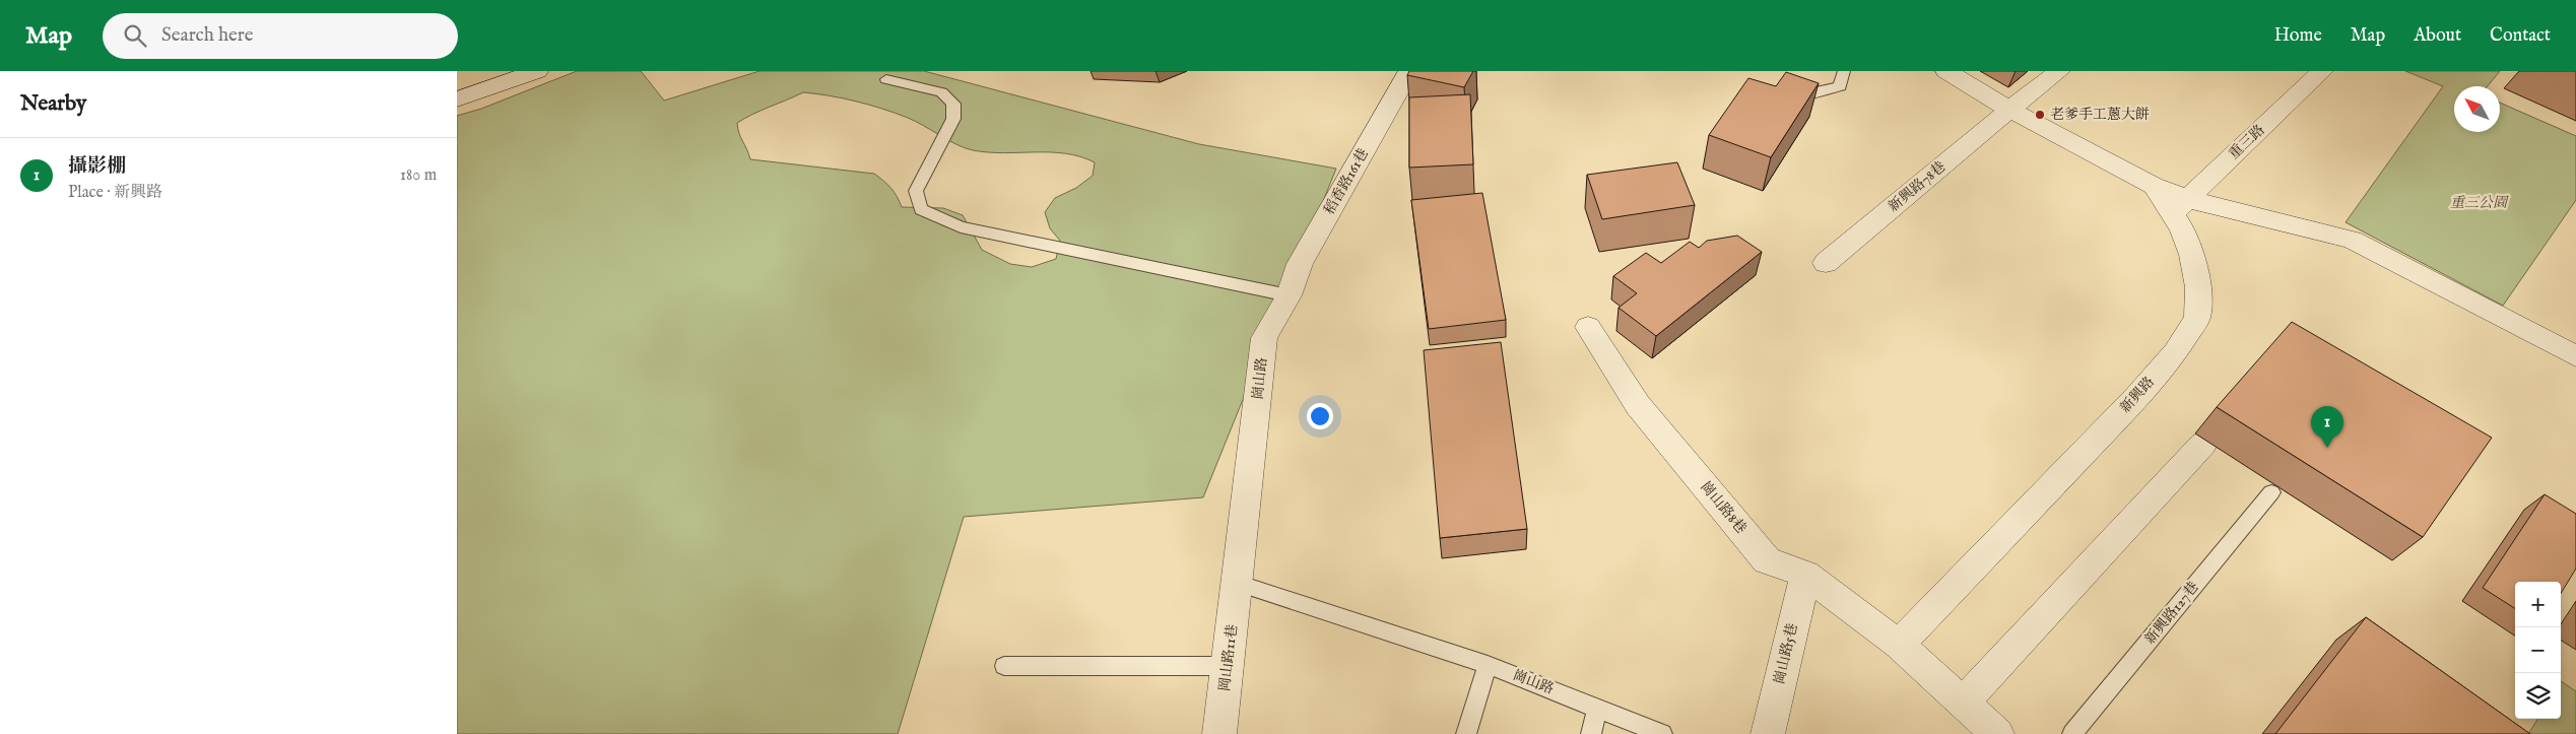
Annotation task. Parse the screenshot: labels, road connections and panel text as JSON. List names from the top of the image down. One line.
{"streets":{"street":["重三路","稻香路161巷","新興路78巷","崗山路","新興路","崗山路8巷","崗山路5巷","岡山路11巷"],"lane":["新興路127巷"]},"crossings":[["重三路","新興路"],["稻香路161巷","崗山路"],["新興路78巷","新興路"],["崗山路","岡山路11巷"],["新興路","崗山路8巷"],["崗山路8巷","崗山路5巷"]],"parks":["重三公園"],"places":["老爹手工蔥大餅"],"north":"top left","page":{"header":"Map","search":"Search here","nav":["Home","Map","About","Contact"],"heading":"Nearby","list":[{"mark":"1","name":"攝影棚","note":"Place · 新興路","value":"180 m"}],"pins":"1","map_buttons":["+","−"]}}
